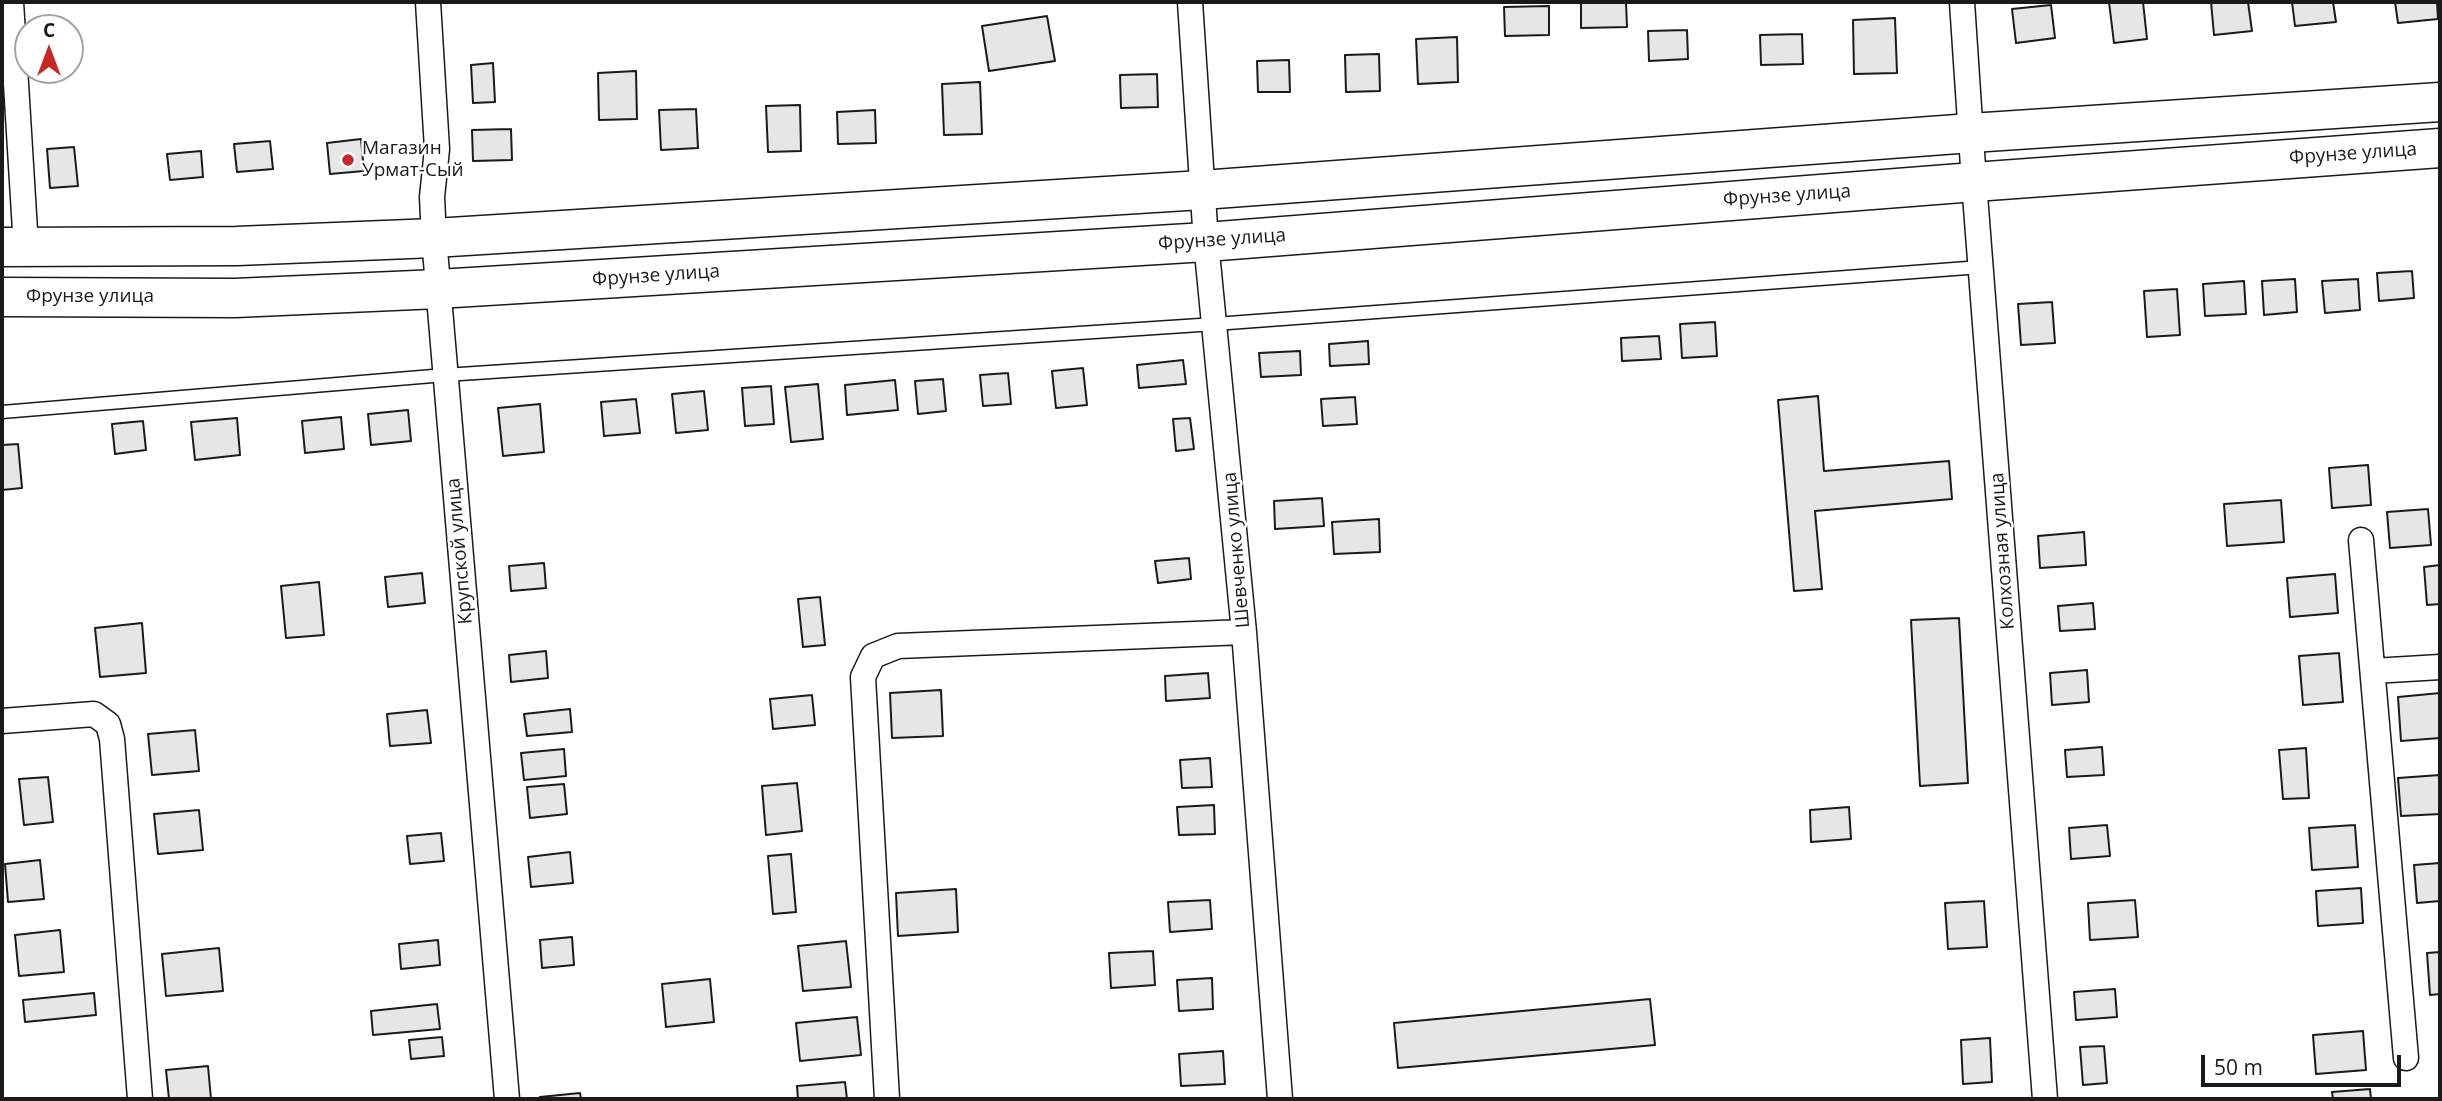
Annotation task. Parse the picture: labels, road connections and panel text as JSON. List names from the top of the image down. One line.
{"streets":{"main road":["Фрунзе улица"],"street":["Шевченко улица","Крупской улица","Колхозная улица"]},"crossings":[["Фрунзе улица","Шевченко улица"],["Фрунзе улица","Крупской улица"],["Фрунзе улица","Колхозная улица"]],"places":["Магазин Урмат-Сый"],"scale_bar":"50 m","north":"top"}
